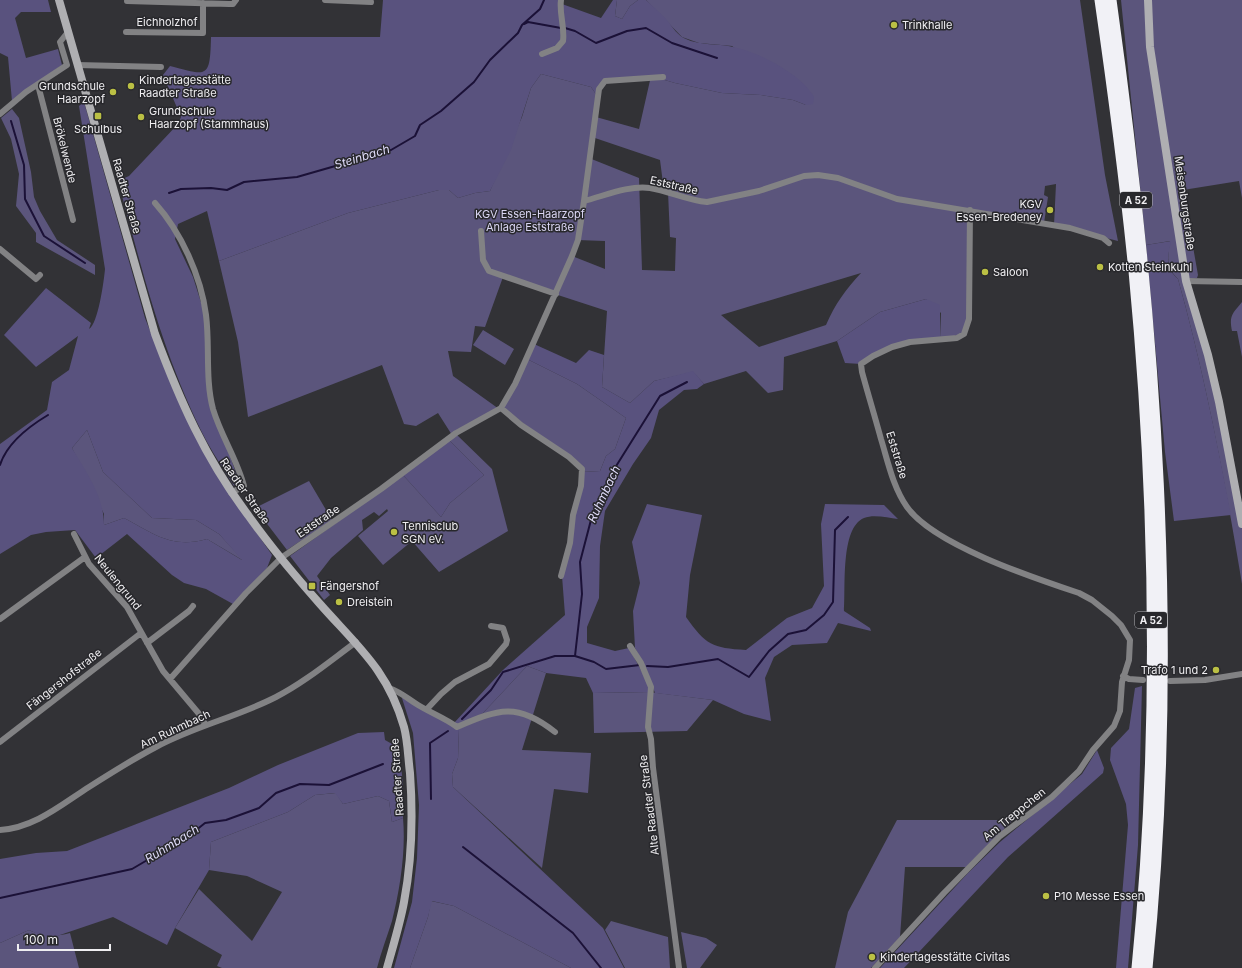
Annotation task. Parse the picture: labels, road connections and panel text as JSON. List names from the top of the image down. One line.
{"streets":{"highway":["A 52"],"main road":["Raadter Straße","Meisenburgstraße"],"street":["Eichholzhof","Brökelwende","Eststraße","Neulengrund","Fängershofstraße","Am Ruhmbach","Alte Raadter Straße","Am Treppchen"]},"crossings":[["Eststraße","Raadter Straße"],["Eststraße","Neulengrund"],["Eststraße","Am Treppchen"],["Raadter Straße","Am Ruhmbach"],["Neulengrund","Fängershofstraße"],["Neulengrund","Am Ruhmbach"]],"water":["Steinbach","Ruhmbach"],"parks":["KGV Essen-Haarzopf Anlage Eststraße"],"places":{"other":["Trinkhalle","Kindertagesstätte Raadter Straße","Grundschule Haarzopf","Grundschule Haarzopf (Stammhaus)","KGV Essen-Bredeney","Kotten Steinkuhl","Saloon","Tennisclub SGN eV.","Dreistein","Trafo 1 und 2","P10 Messe Essen","Kindertagesstätte Civitas"],"transit":["Schulbus","Fängershof"]},"scale_bar":"100 m"}
